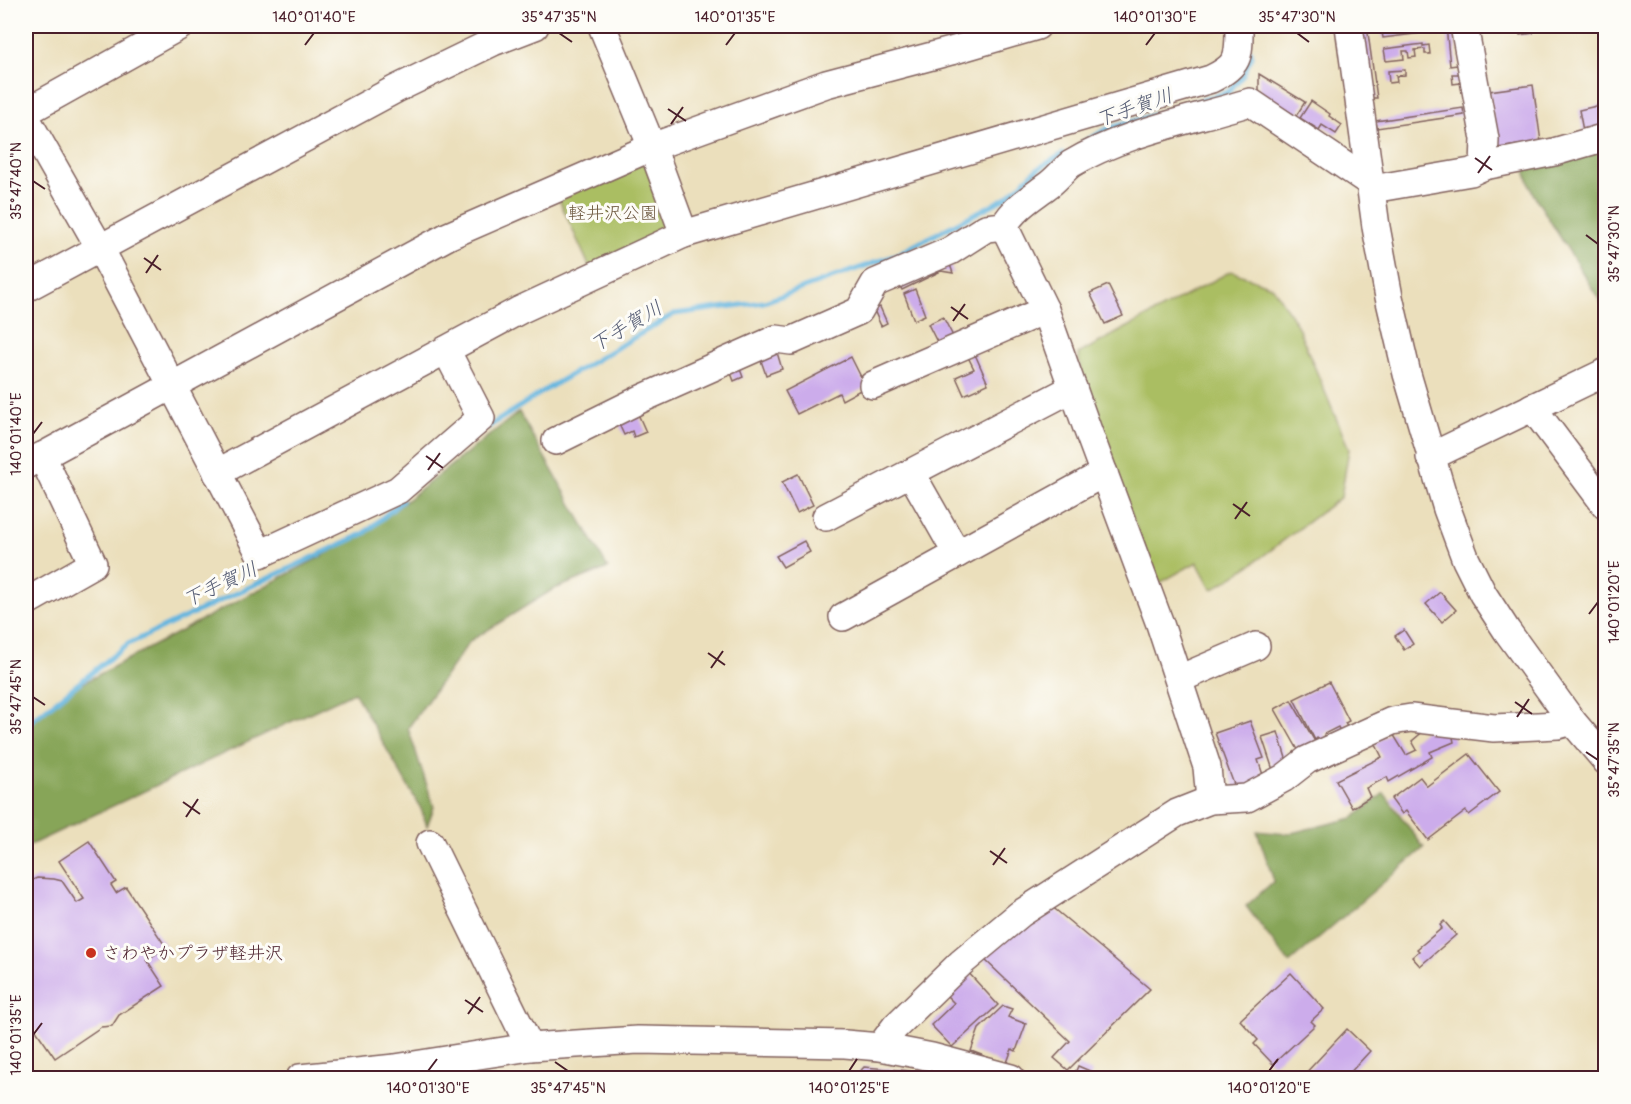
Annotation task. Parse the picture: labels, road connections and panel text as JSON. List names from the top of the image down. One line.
{"water":["下手賀川"],"parks":["軽井沢公園"],"places":["さわやかプラザ軽井沢"],"coordinates":["140°01'40\"E","35°47'35\"N","140°01'35\"E","140°01'30\"E","35°47'30\"N","35°47'40\"N","140°01'20\"E","35°47'45\"N","140°01'25\"E"]}
